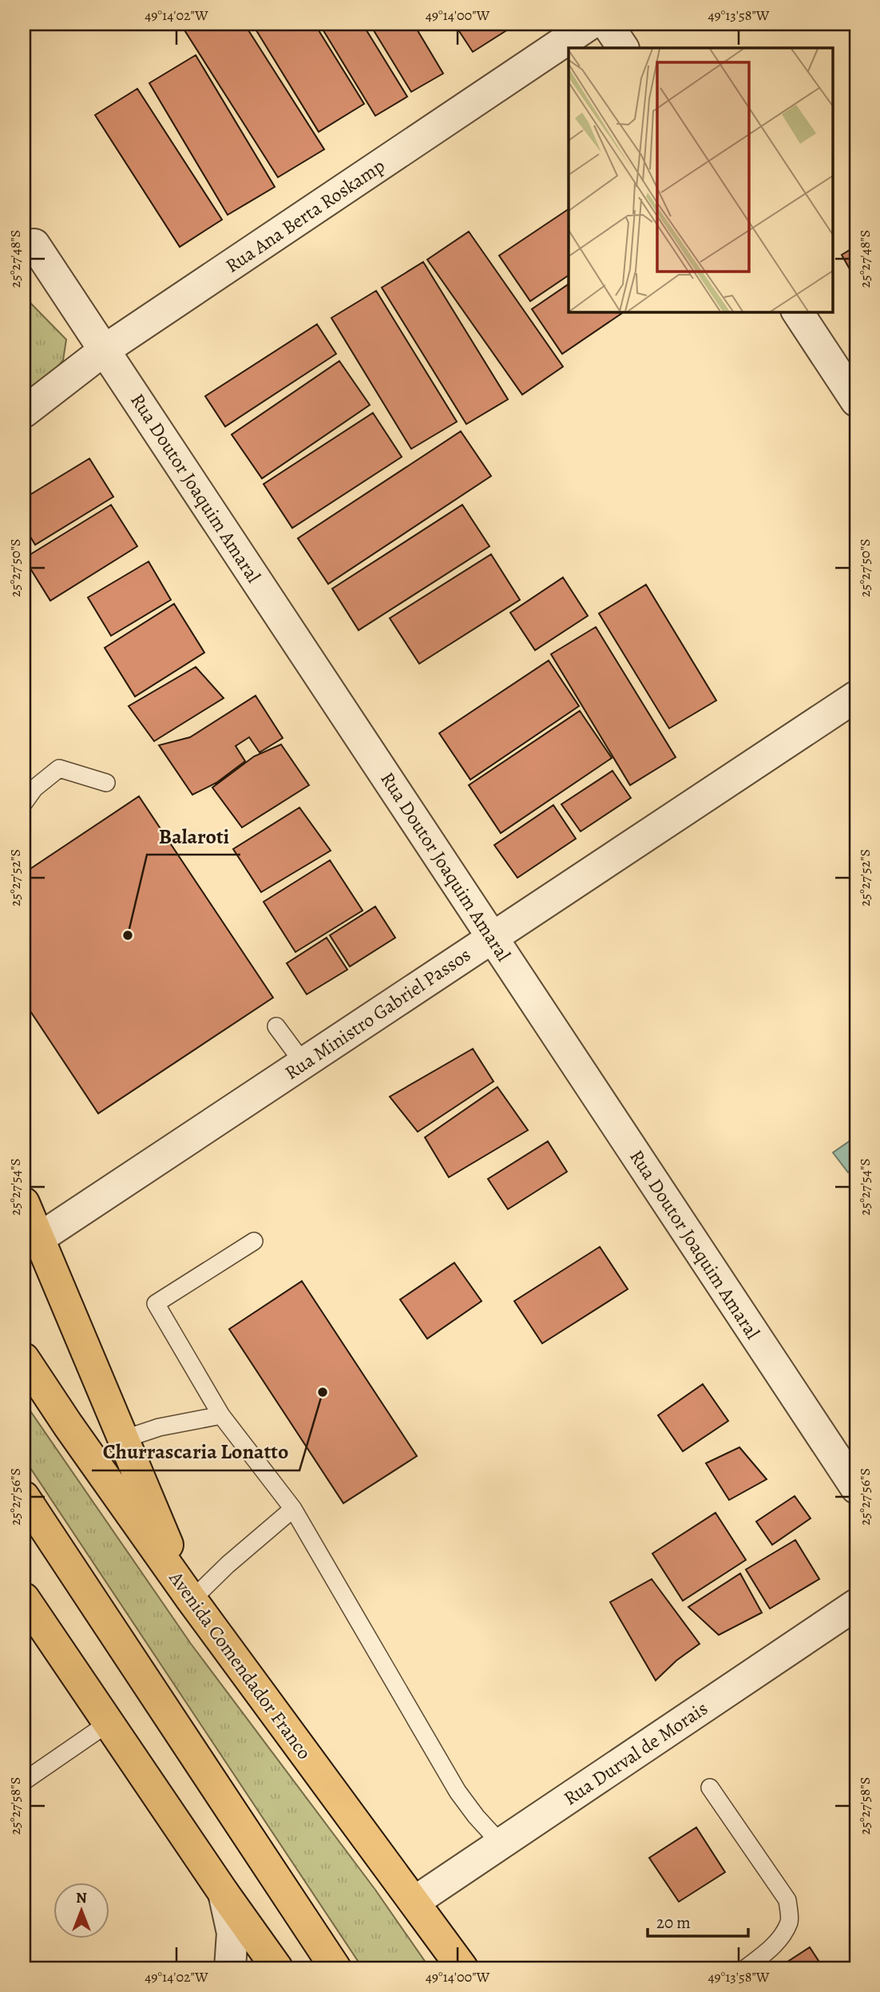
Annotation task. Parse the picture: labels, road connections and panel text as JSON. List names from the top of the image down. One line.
{"streets":{"highway":["Avenida Comendador Franco"],"street":["Rua Ana Berta Roskamp","Rua Doutor Joaquim Amaral","Rua Ministro Gabriel Passos","Rua Durval de Morais"]},"crossings":[["Rua Ana Berta Roskamp","Rua Doutor Joaquim Amaral"],["Rua Doutor Joaquim Amaral","Rua Ministro Gabriel Passos"],["Avenida Comendador Franco","Rua Durval de Morais"]],"places":["Balaroti","Churrascaria Lonatto"],"scale_bar":"20 m","north":"top","coordinates":["49°14'02\"W","49°14'00\"W","49°13'58\"W","25°27'48\"S","25°27'50\"S","25°27'52\"S","25°27'54\"S","25°27'56\"S","25°27'58\"S"]}
